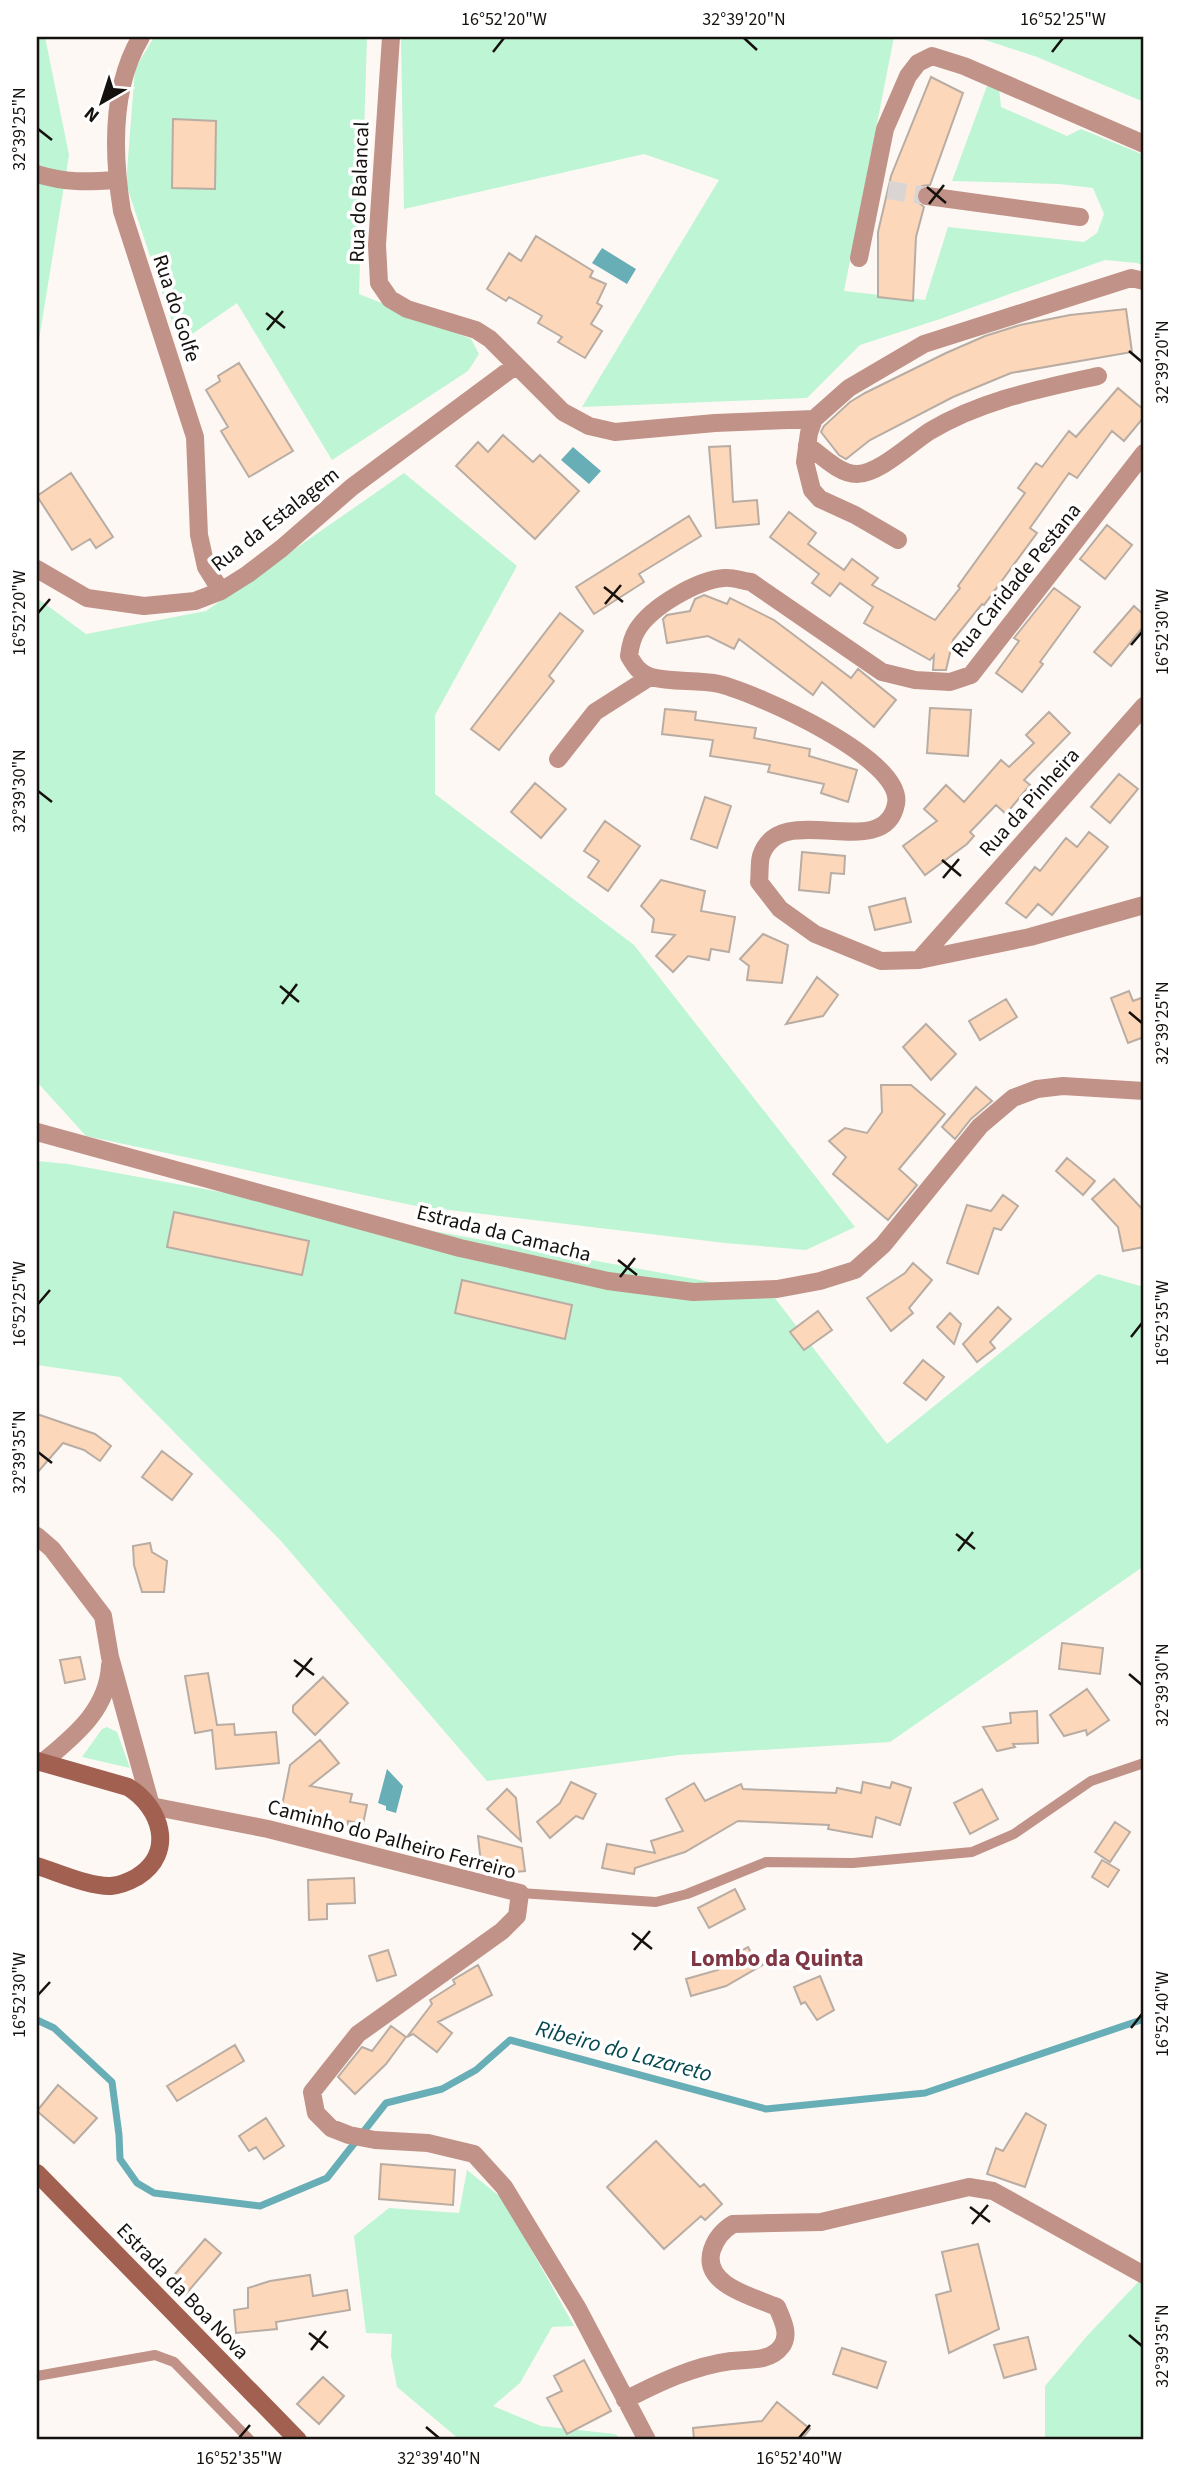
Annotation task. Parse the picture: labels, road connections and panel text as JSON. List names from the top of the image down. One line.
{"streets":{"main road":["Estrada da Boa Nova"],"street":["Rua do Balancal","Rua do Golfe","Rua da Estalagem","Rua Caridade Pestana","Rua da Pinheira","Estrada da Camacha","Caminho do Palheiro Ferreiro"]},"crossings":[["Rua do Balancal","Rua da Estalagem"],["Rua do Golfe","Rua da Estalagem"]],"districts":["Lombo da Quinta"],"water":["Ribeiro do Lazareto"],"north":"bottom left","coordinates":["16°52'20\"W","32°39'20\"N","16°52'25\"W","32°39'25\"N","16°52'30\"W","32°39'30\"N","16°52'35\"W","32°39'35\"N","16°52'40\"W","32°39'40\"N"]}
